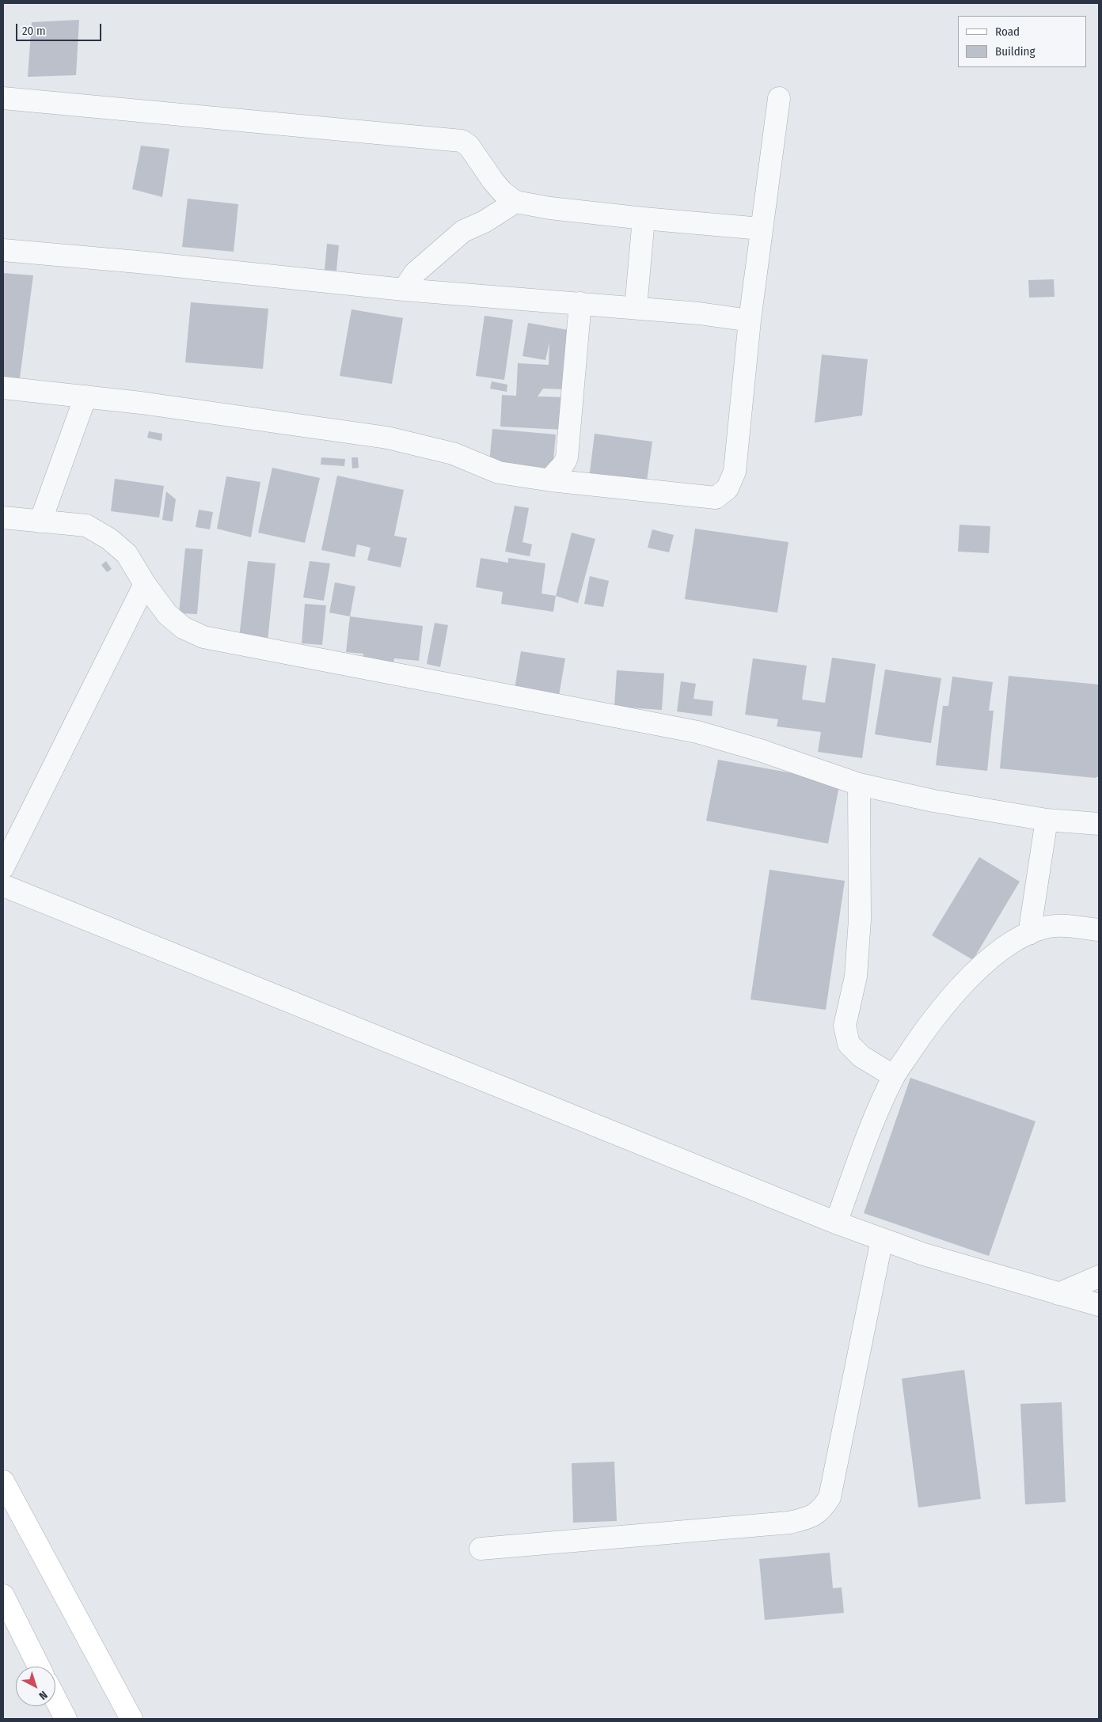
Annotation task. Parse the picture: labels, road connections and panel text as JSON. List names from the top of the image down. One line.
{"legend":["Road","Building"],"scale_bar":"20 m","north":"bottom right"}
